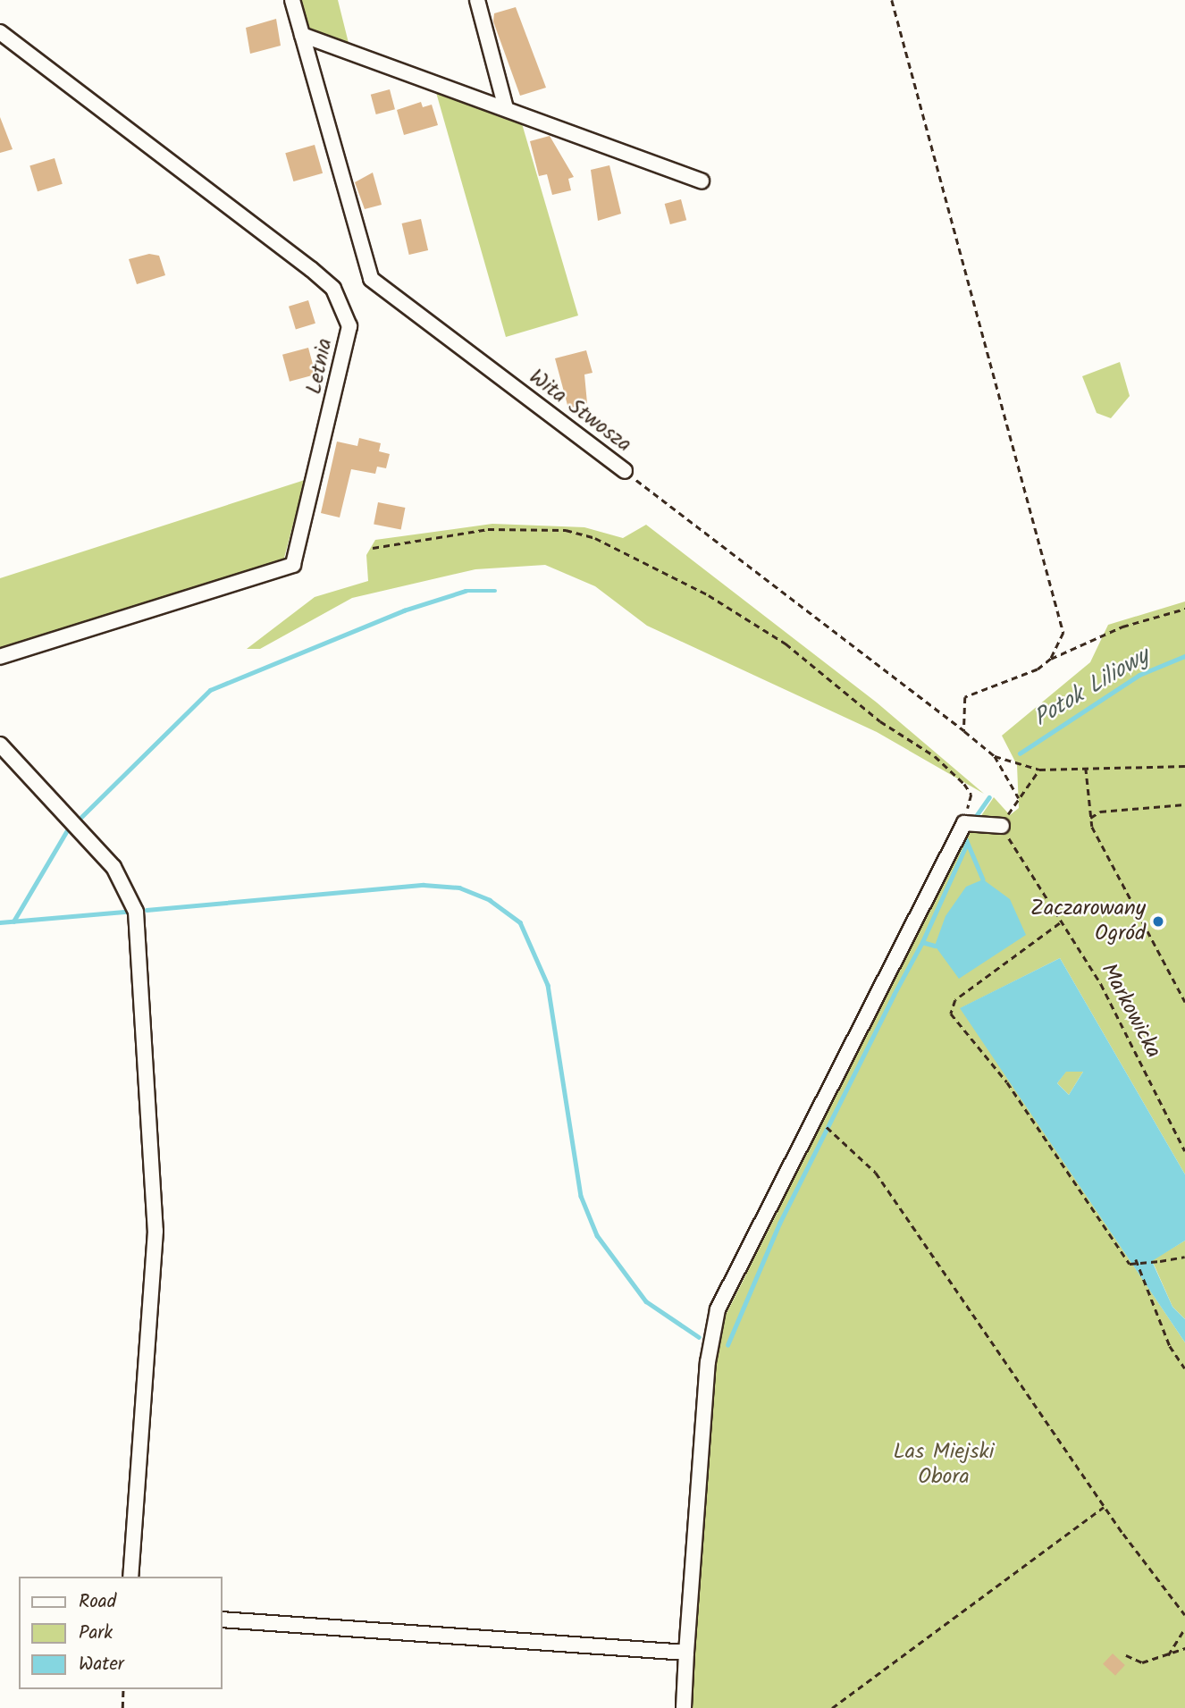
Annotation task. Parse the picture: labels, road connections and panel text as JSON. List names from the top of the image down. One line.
{"streets":{"street":["Letnia","Wita Stwosza"],"path":["Markowicka"]},"water":["Potok Liliowy"],"parks":["Las Miejski Obora"],"places":["Zaczarowany Ogród"],"legend":["Road","Park","Water"]}
